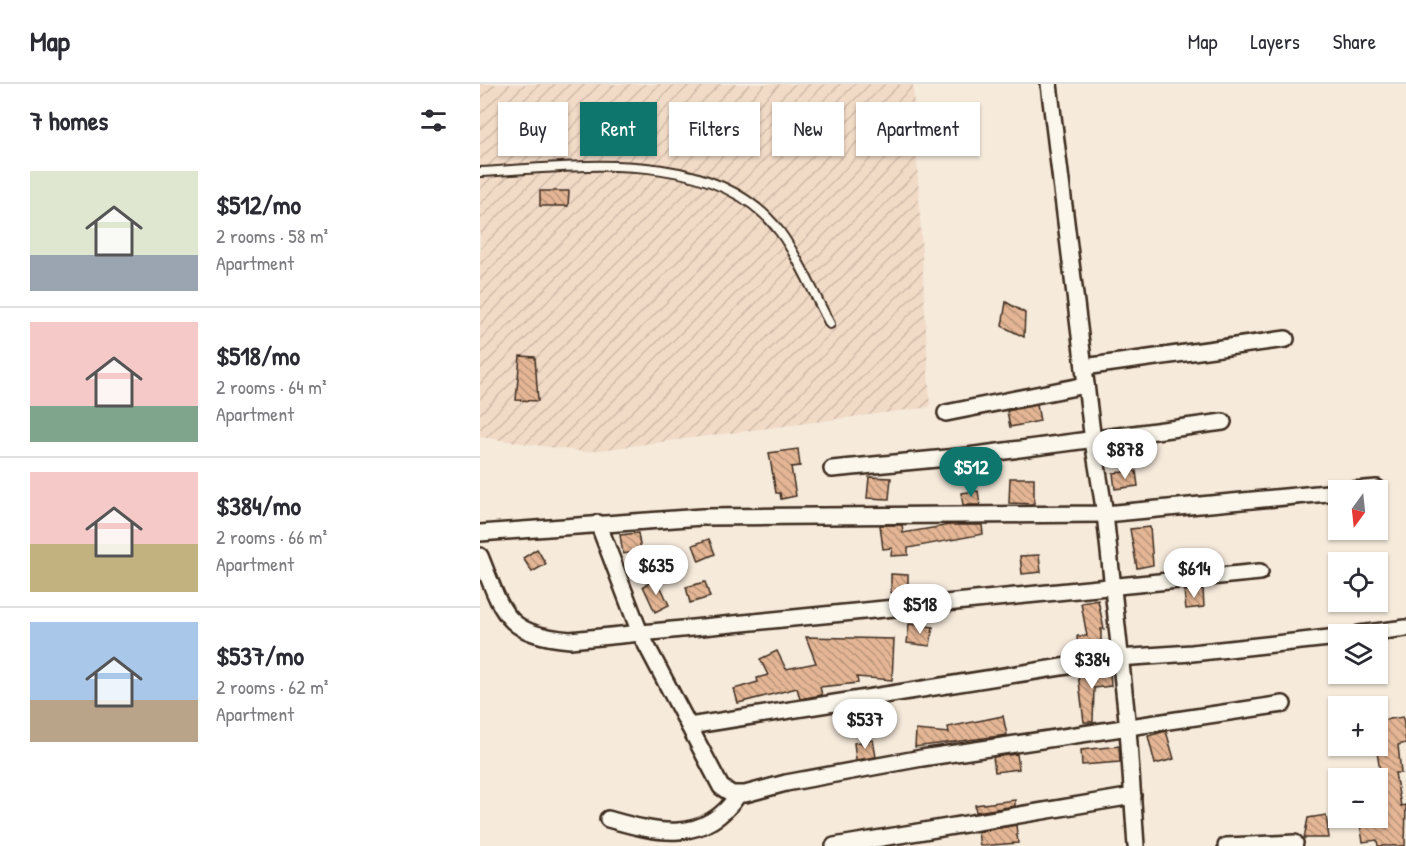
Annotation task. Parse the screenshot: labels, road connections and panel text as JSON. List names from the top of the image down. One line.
{"north":"bottom","page":{"header":"Map","nav":["Map","Layers","Share"],"heading":"7 homes","chip":["Buy","Rent","Filters","New","Apartment"],"list":[{"name":"$512/mo","note":"2 rooms · 58 m² · Apartment"},{"name":"$518/mo","note":"2 rooms · 64 m² · Apartment"},{"name":"$384/mo","note":"2 rooms · 66 m² · Apartment"},{"name":"$537/mo","note":"2 rooms · 62 m² · Apartment"}],"price":["$878","$512","$635","$614","$518","$384","$537"],"map_buttons":["+","−"]}}
